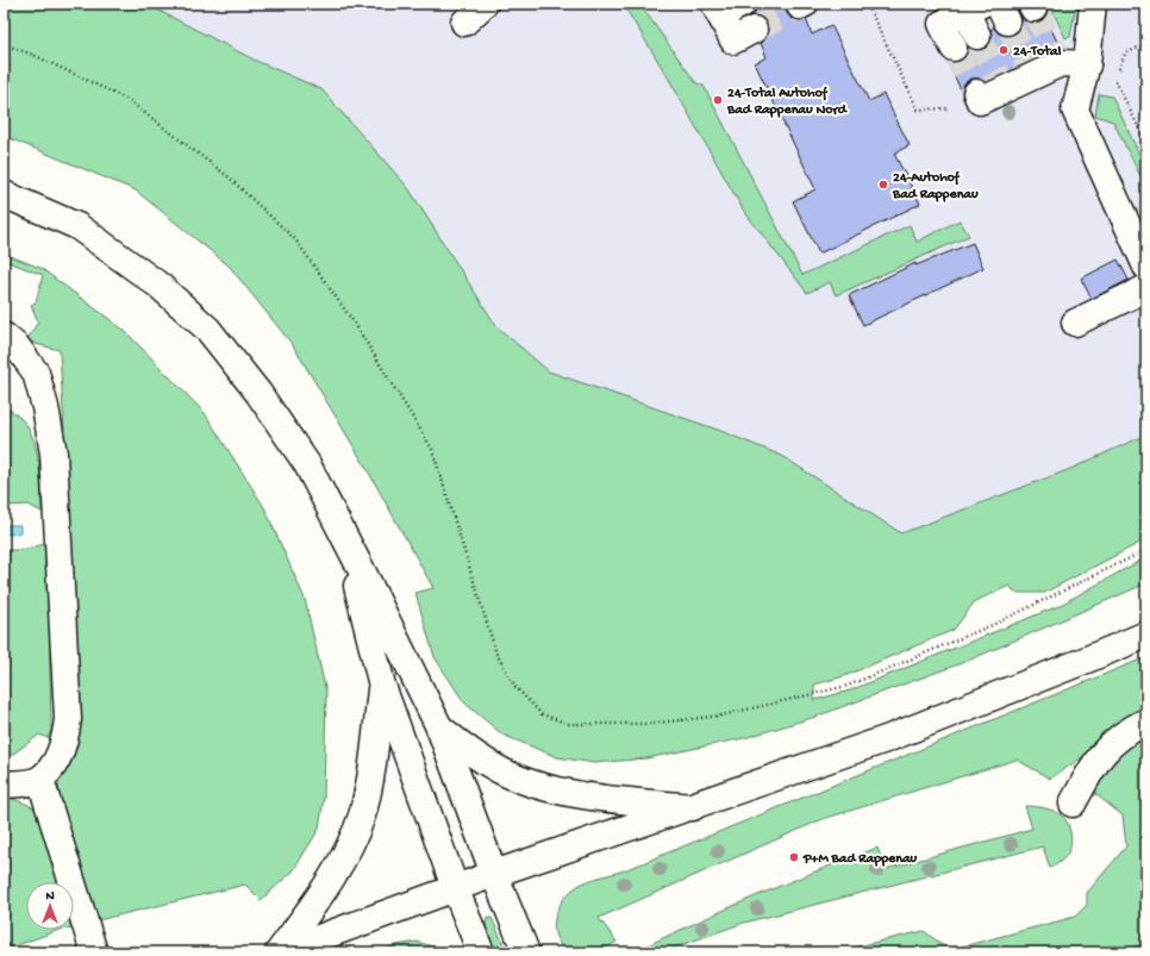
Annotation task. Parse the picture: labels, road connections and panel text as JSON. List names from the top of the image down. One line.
{"places":["24-Total","24-Total Autohof Bad Rappenau Nord","24-Autohof Bad Rappenau","P+M Bad Rappenau"],"north":"top"}
